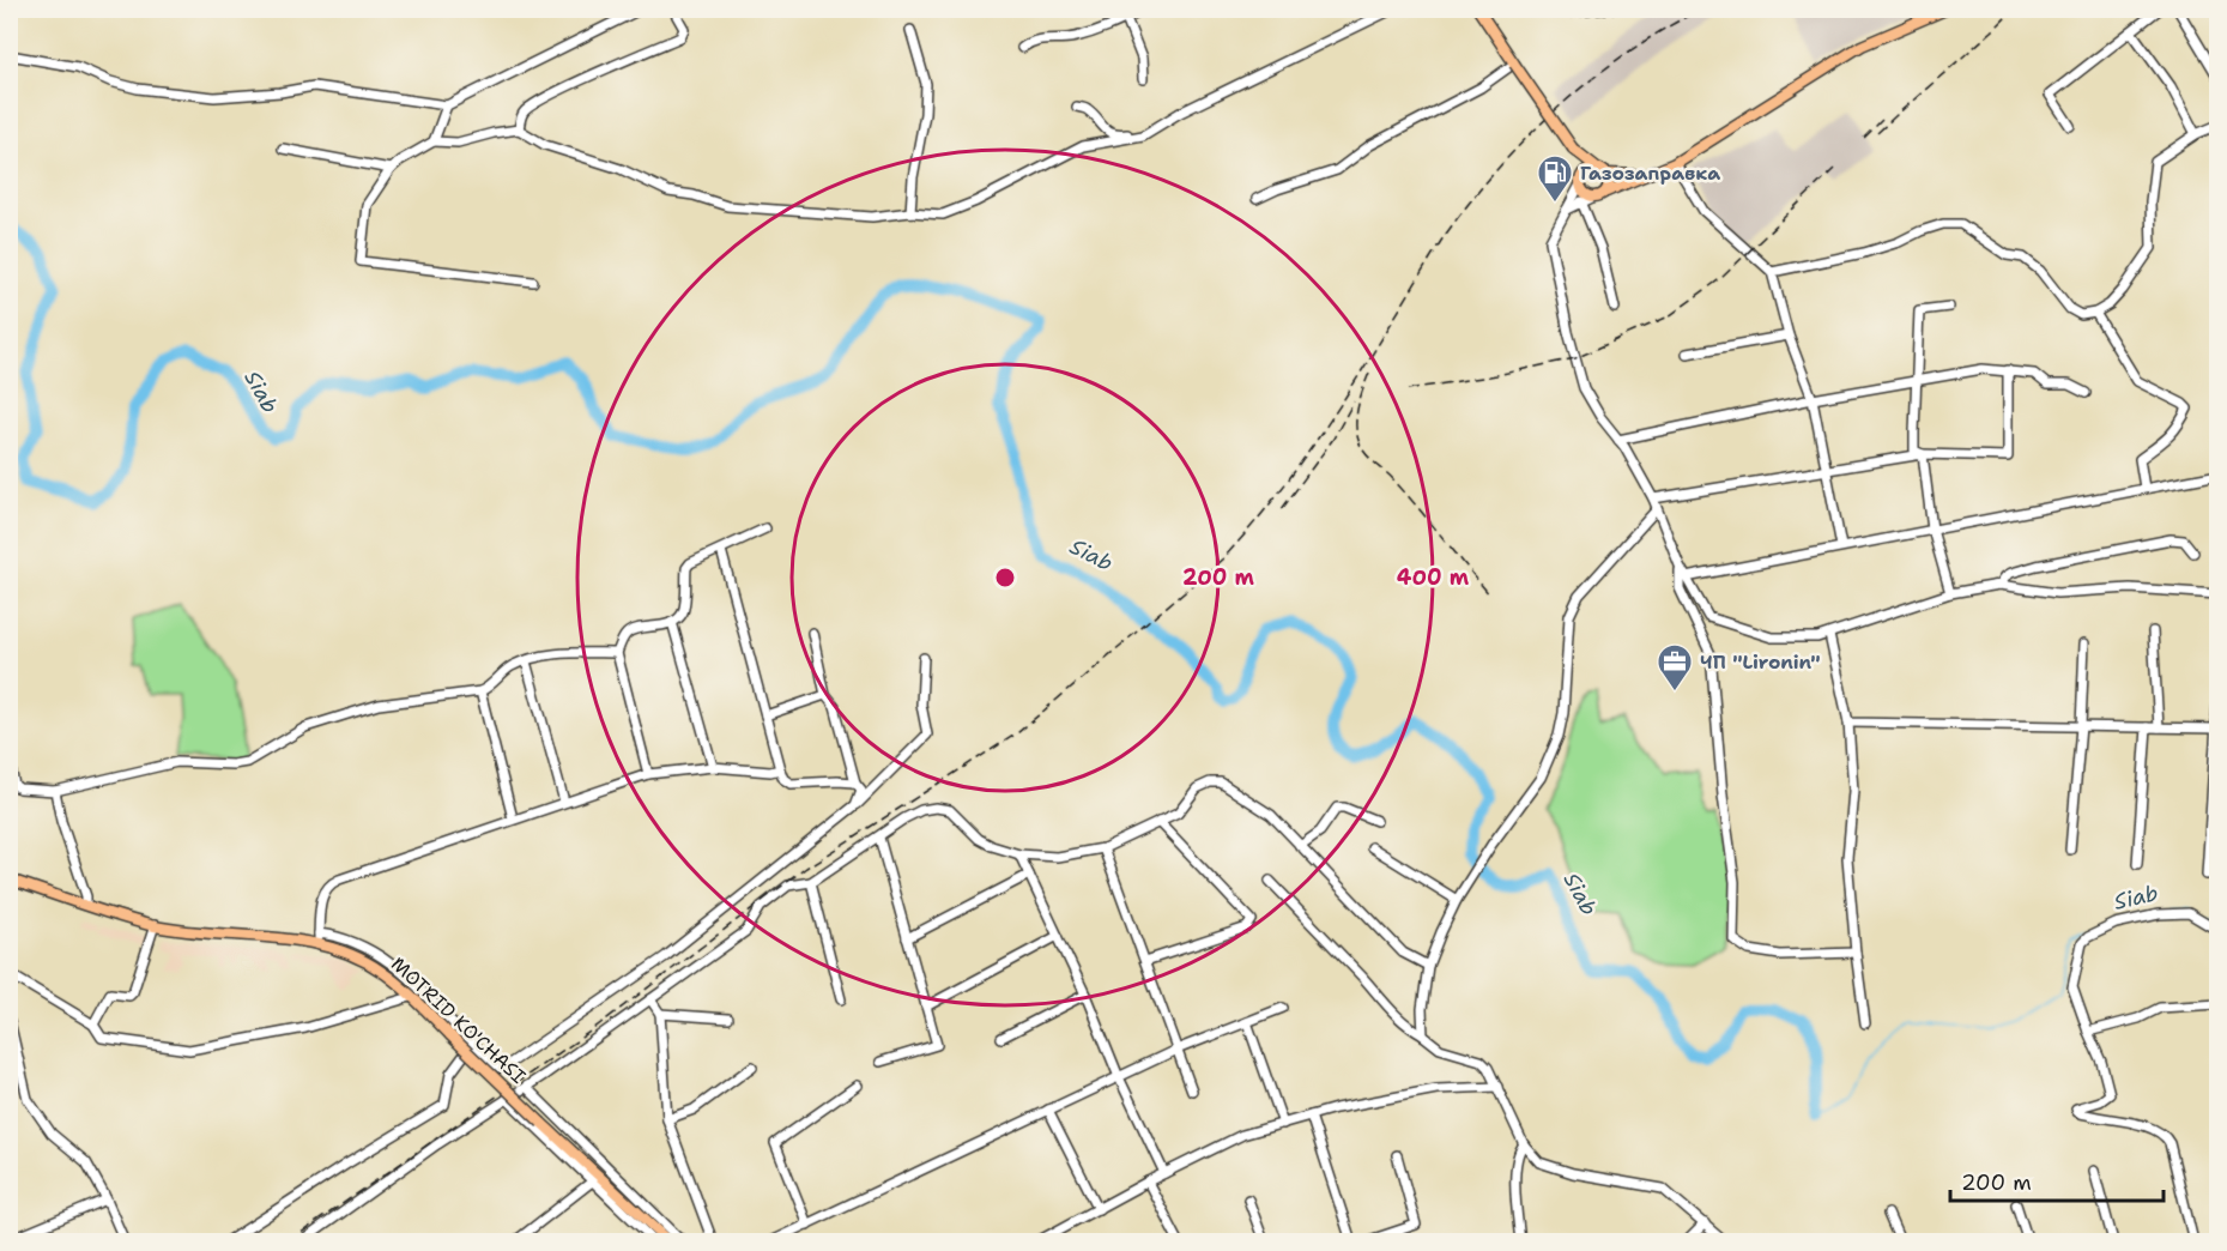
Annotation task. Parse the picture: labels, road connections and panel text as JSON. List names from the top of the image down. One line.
{"streets":{"main road":["MOTRID KO'CHASI"]},"water":["Siab"],"places":{"fuel station":["Газозаправка"],"office":["ЧП \"Lironin\""]},"scale_bar":"200 m","rings":["200 m","400 m"]}
